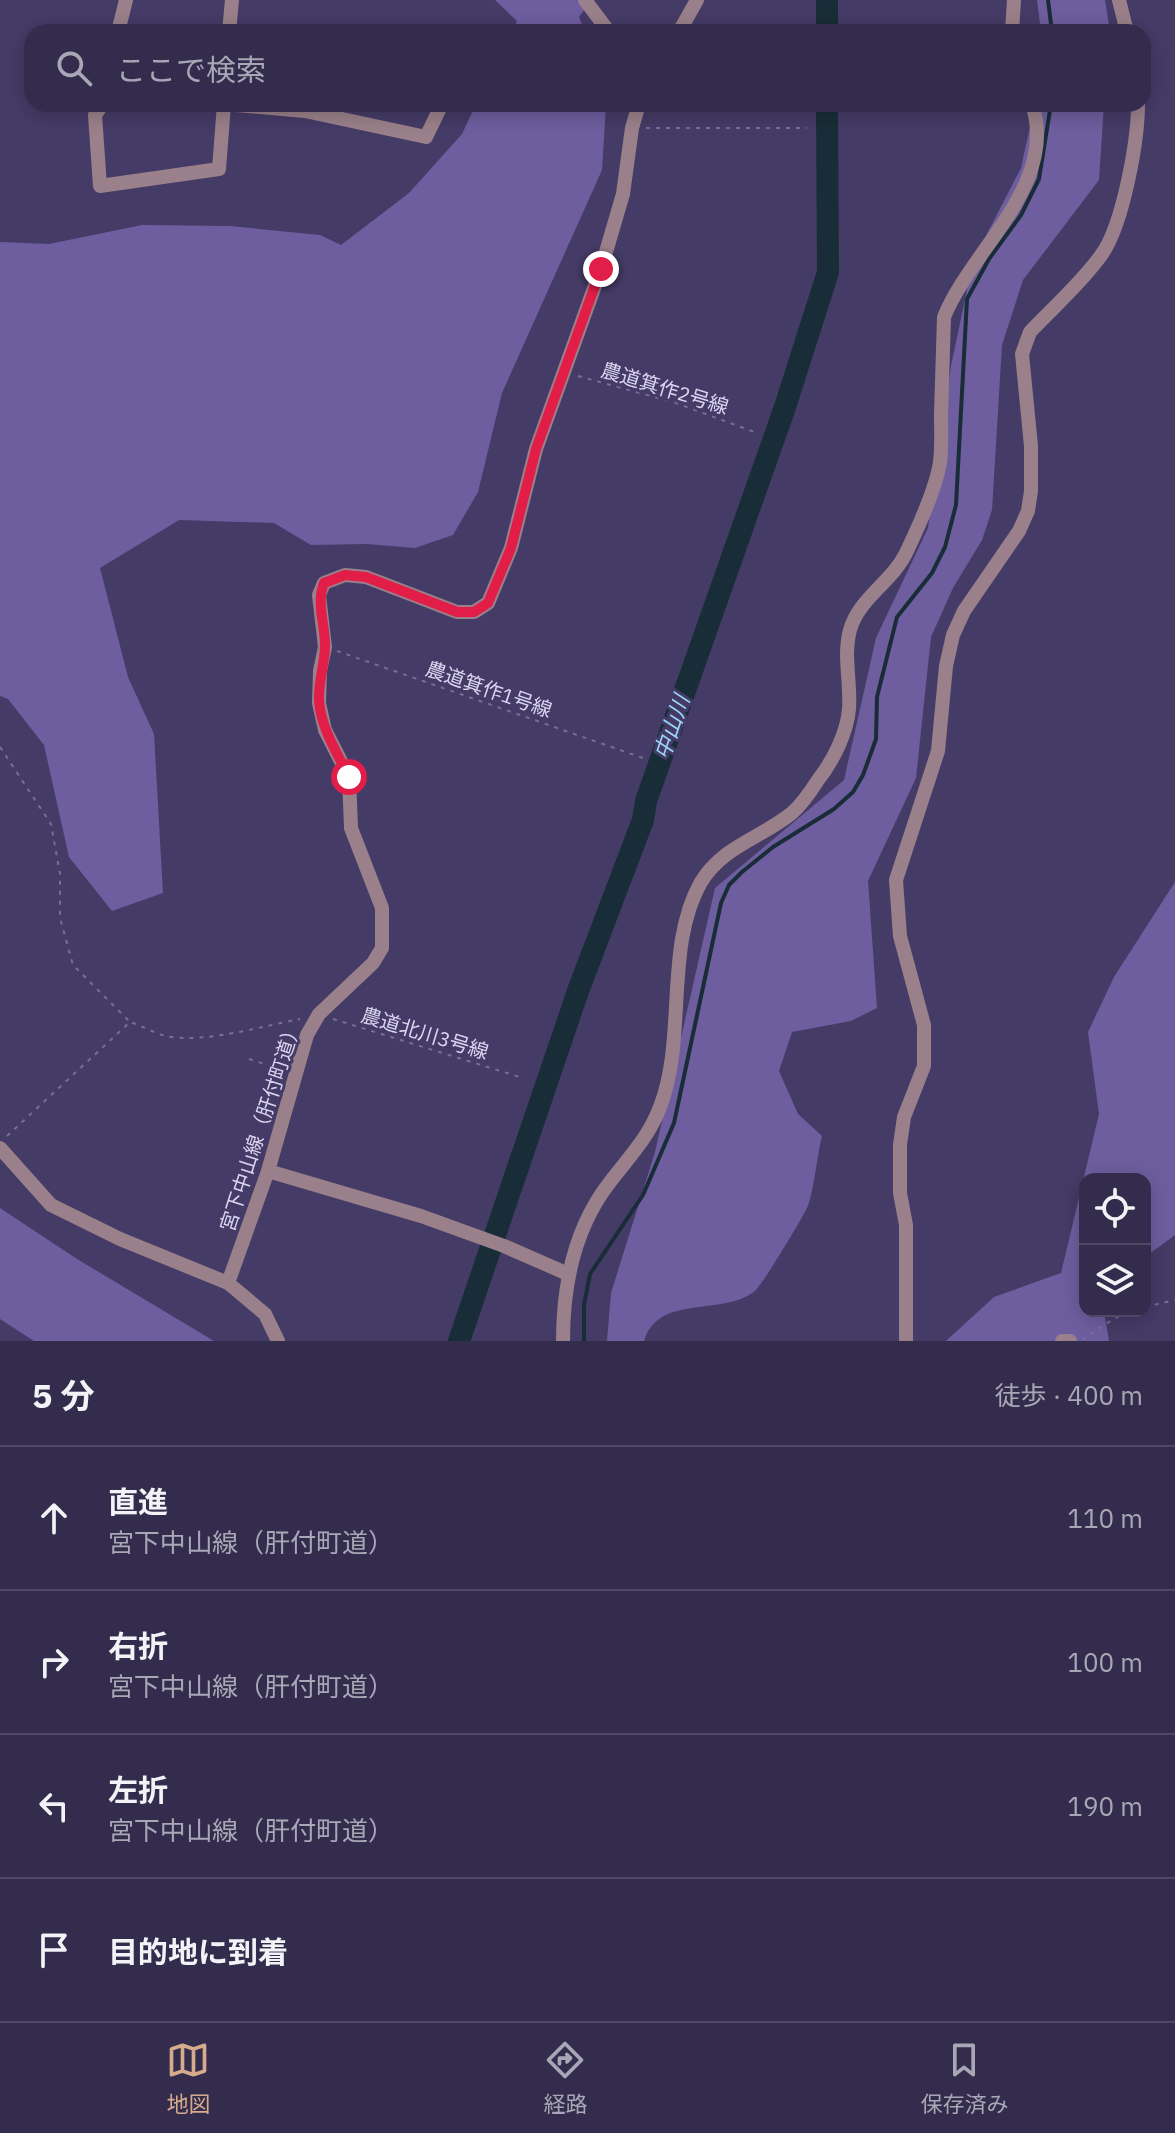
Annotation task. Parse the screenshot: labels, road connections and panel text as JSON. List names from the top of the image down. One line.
{"streets":{"street":["宮下中山線（肝付町道）"],"path":["農道箕作2号線","農道箕作1号線","農道北川3号線"]},"crossings":[["農道箕作2号線","宮下中山線（肝付町道）"],["農道箕作1号線","宮下中山線（肝付町道）"],["農道北川3号線","宮下中山線（肝付町道）"]],"water":["中山川"],"page":{"search":"ここで検索","heading":["5 分","徒歩 · 400 m"],"list":[["直進","宮下中山線（肝付町道）","110 m"],["右折","宮下中山線（肝付町道）","100 m"],["左折","宮下中山線（肝付町道）","190 m"],"目的地に到着"],"nav":["地図","経路","保存済み"]}}
